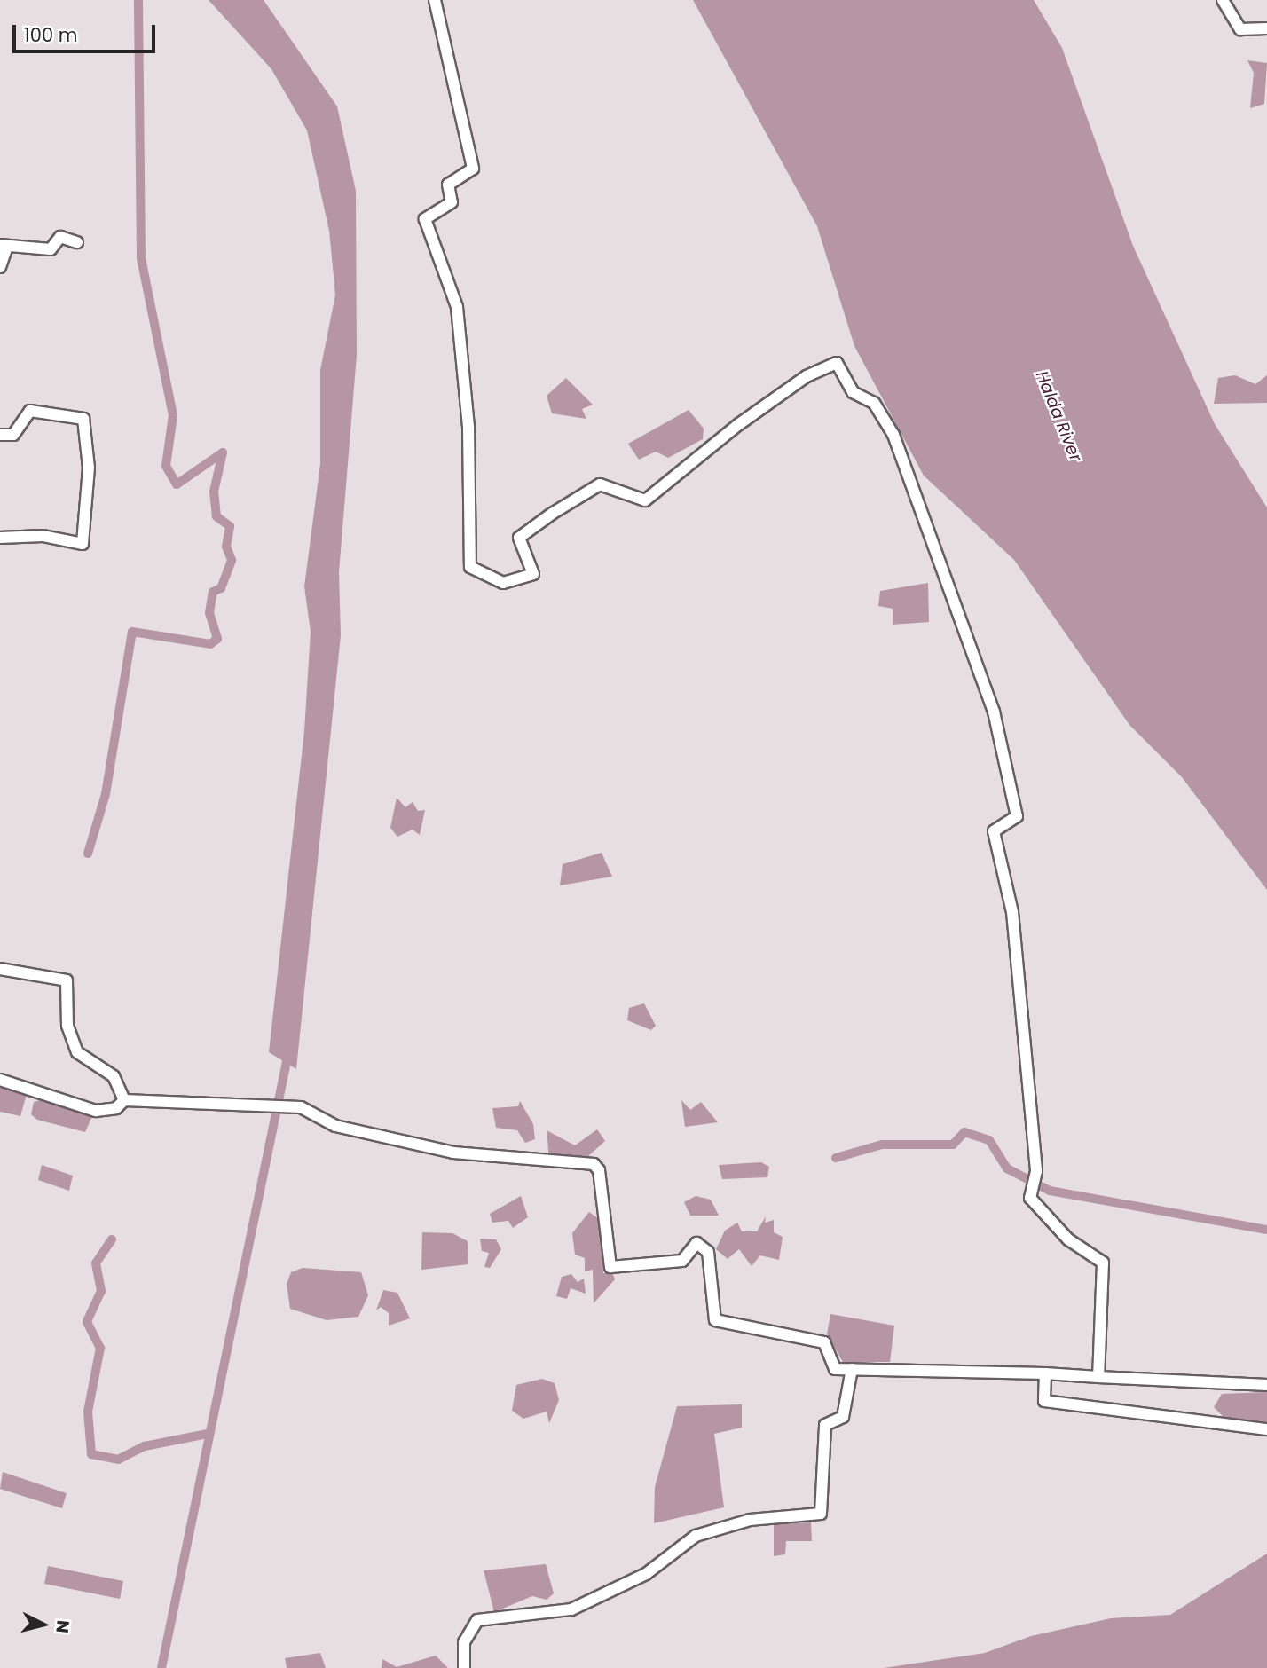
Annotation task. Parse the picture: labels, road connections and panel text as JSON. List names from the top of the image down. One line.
{"water":["Halda River"],"scale_bar":"100 m","north":"right"}
